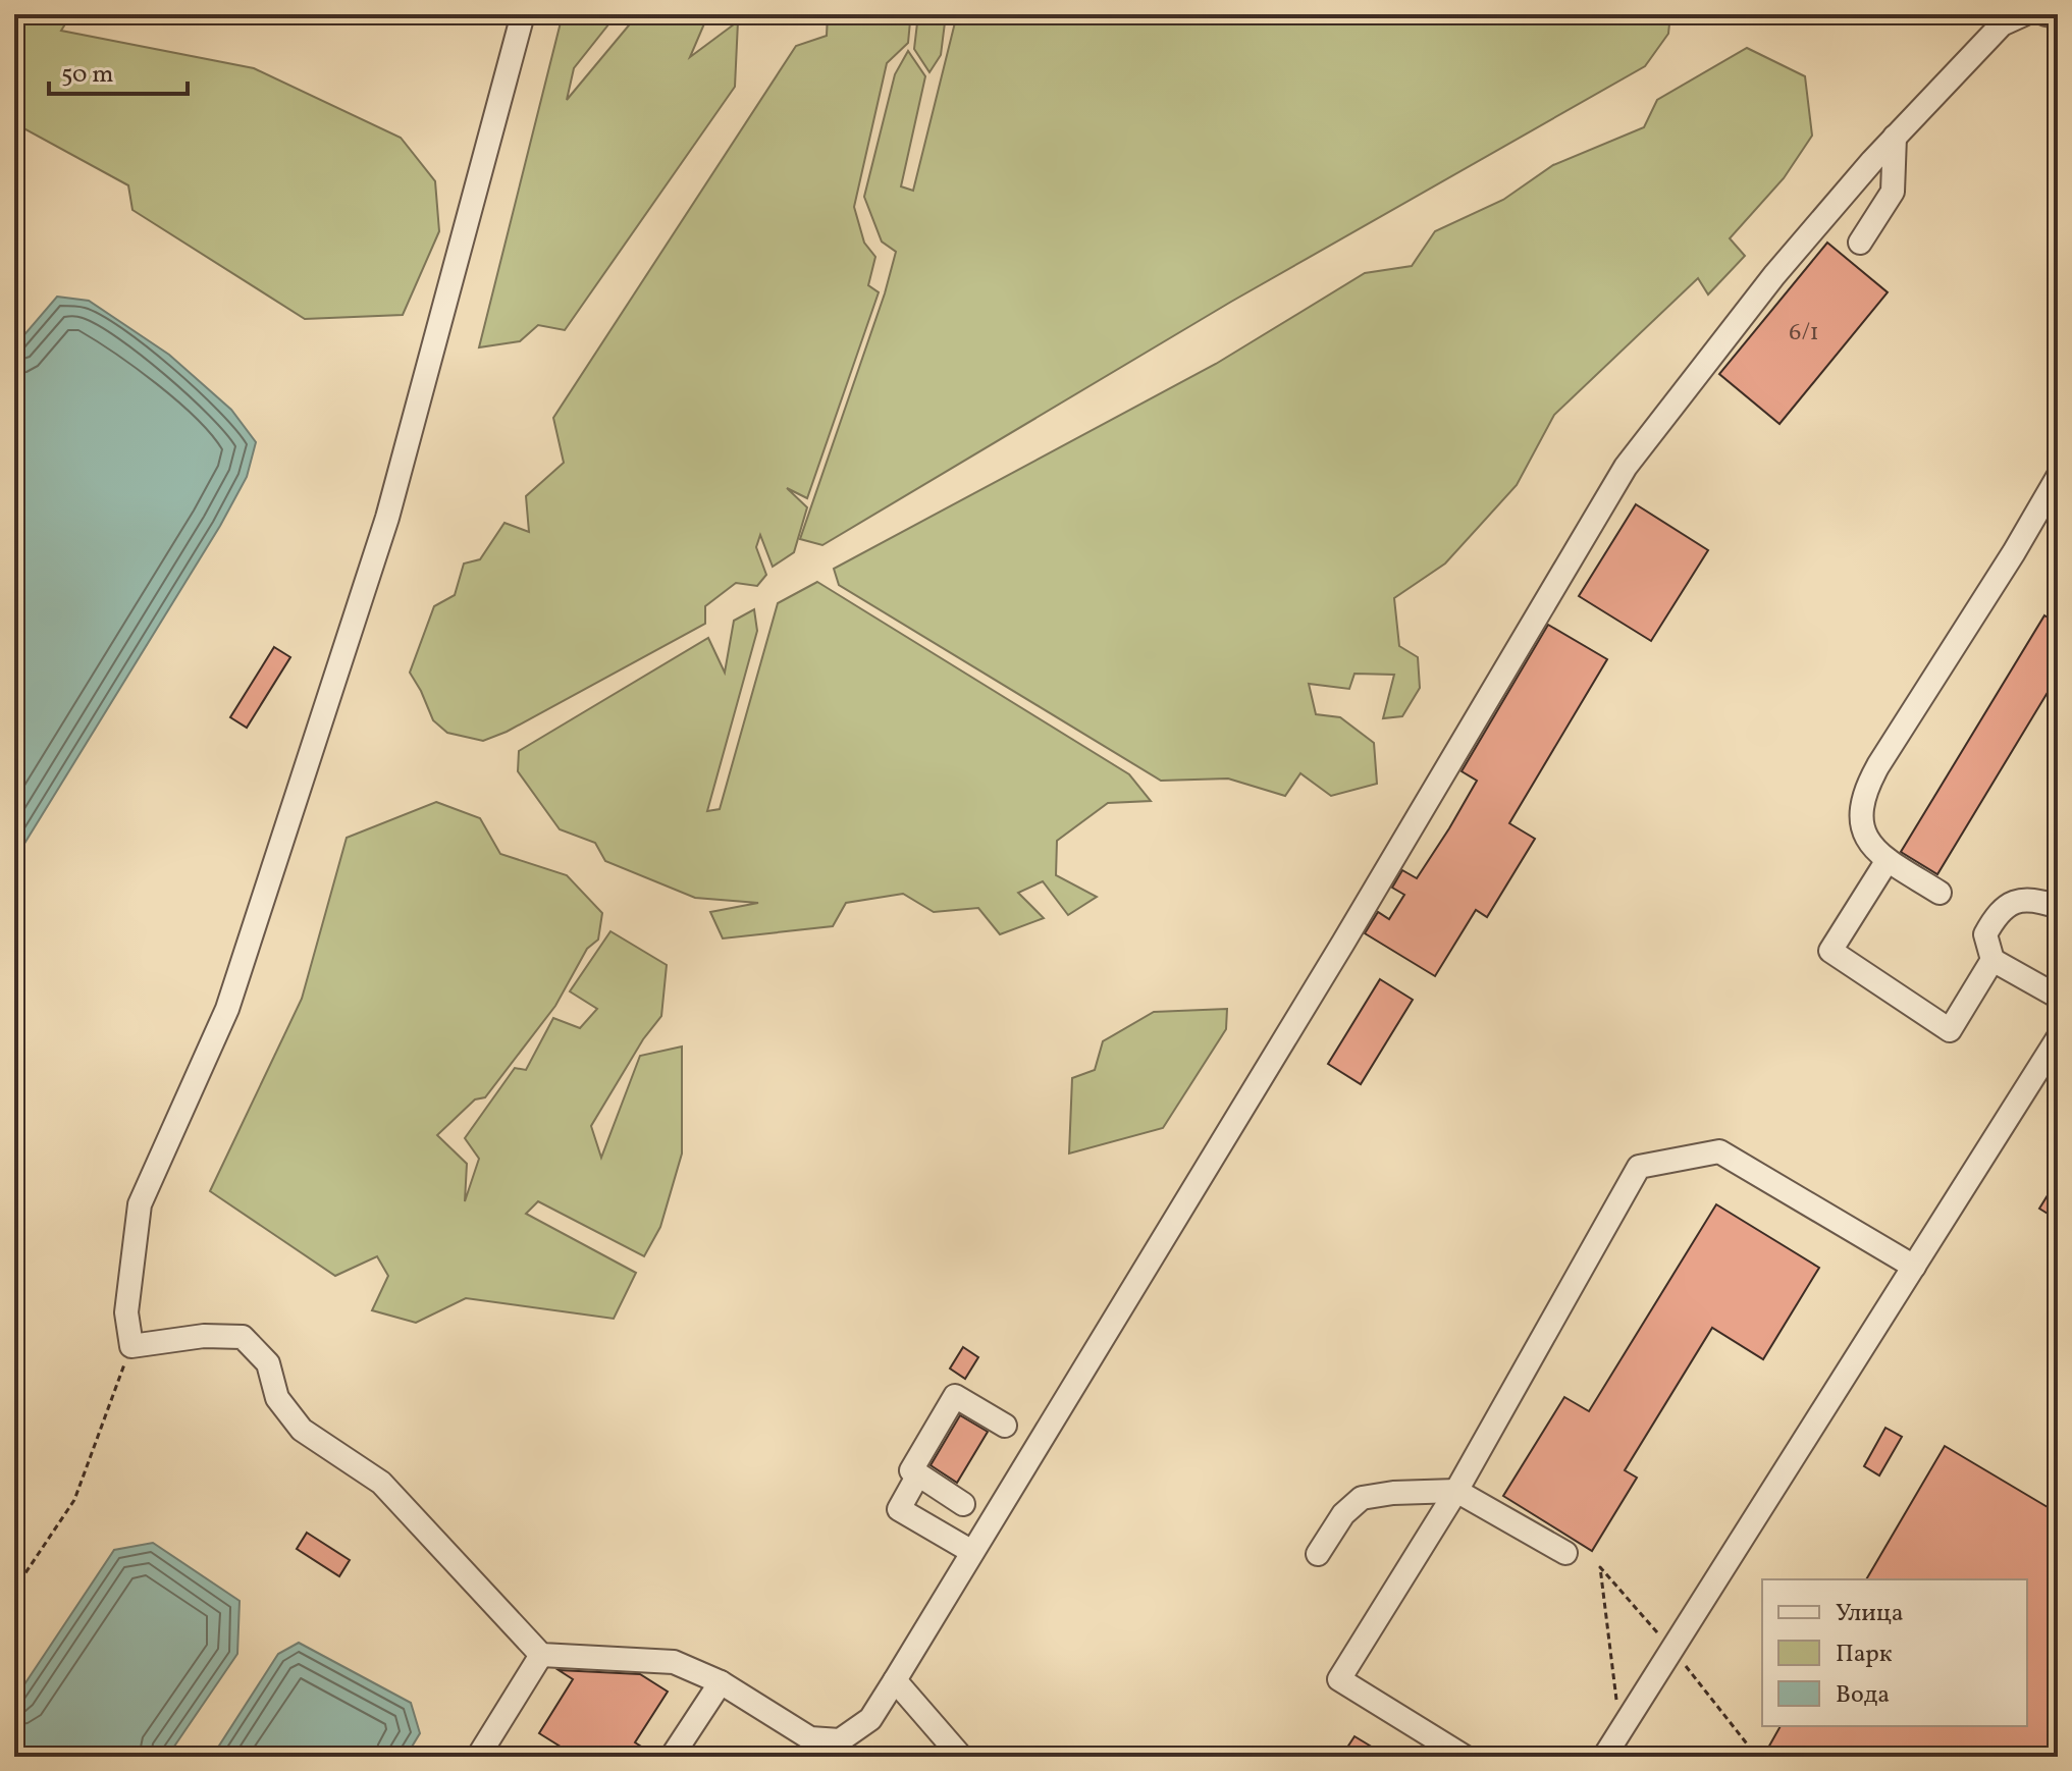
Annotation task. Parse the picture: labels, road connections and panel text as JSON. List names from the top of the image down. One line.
{"house_numbers":["6/1"],"legend":["Улица","Парк","Вода"],"scale_bar":"50 m"}
